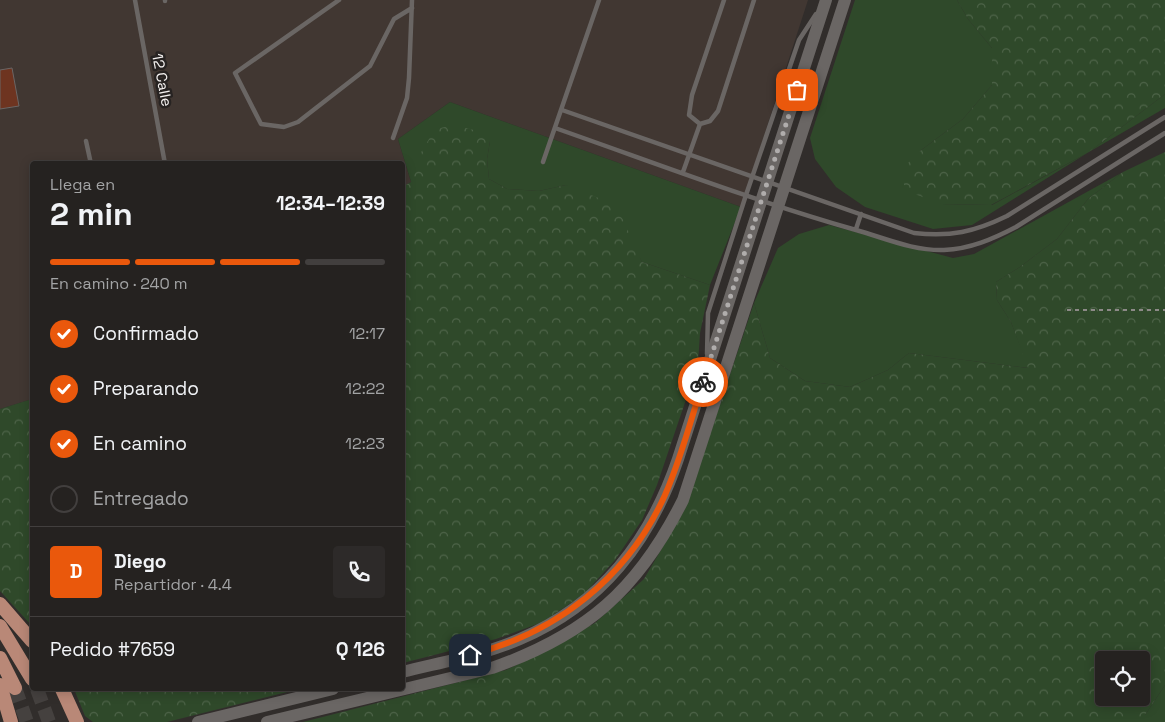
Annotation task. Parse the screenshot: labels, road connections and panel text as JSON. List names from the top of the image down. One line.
{"streets":{"lane":["12 Calle"]},"page":{"heading":["2 min","Llega en","12:34–12:39"],"panel":["Diego","Repartidor · 4.4","Pedido #7659","Q 126"],"bar":"En camino · 240 m","list":[["Confirmado","12:17"],["Preparando","12:22"],["En camino","12:23"],"Entregado"],"round":"D"}}
